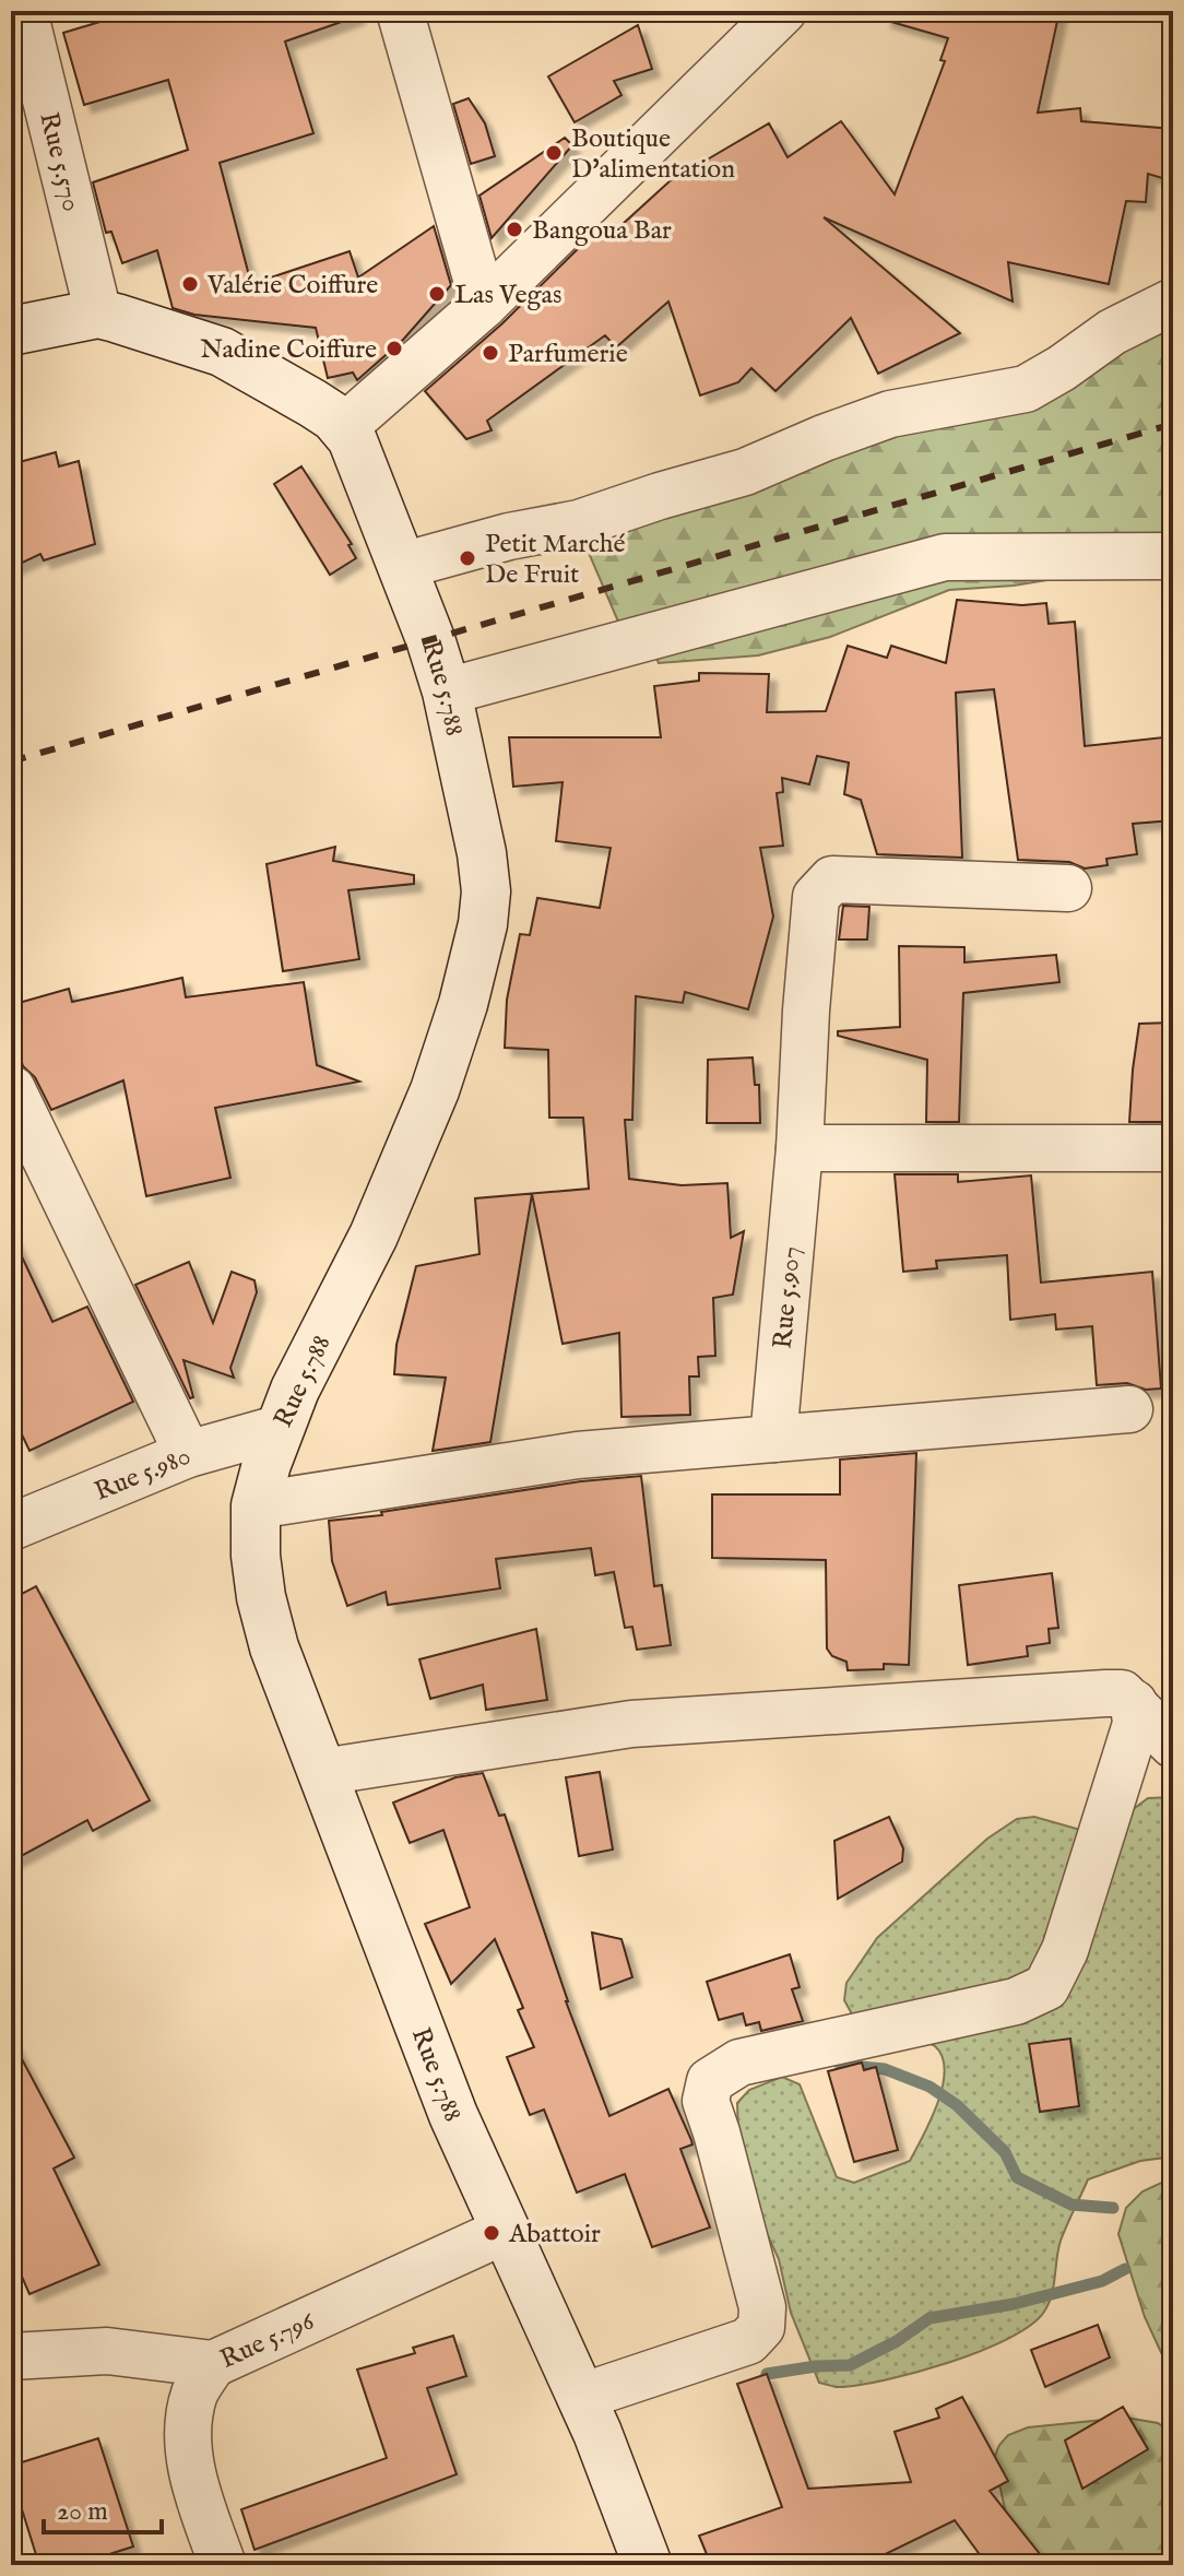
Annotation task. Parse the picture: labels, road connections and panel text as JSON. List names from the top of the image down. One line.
{"streets":{"street":["Rue 5.570","Rue 5.788","Rue 5.907","Rue 5.980","Rue 5.796"]},"crossings":[["Rue 5.570","Rue 5.788"],["Rue 5.788","Rue 5.980"],["Rue 5.788","Rue 5.796"]],"places":["Boutique D'alimentation","Bangoua Bar","Valérie Coiffure","Las Vegas","Nadine Coiffure","Parfumerie","Petit Marché De Fruit","Abattoir"],"scale_bar":"20 m"}
